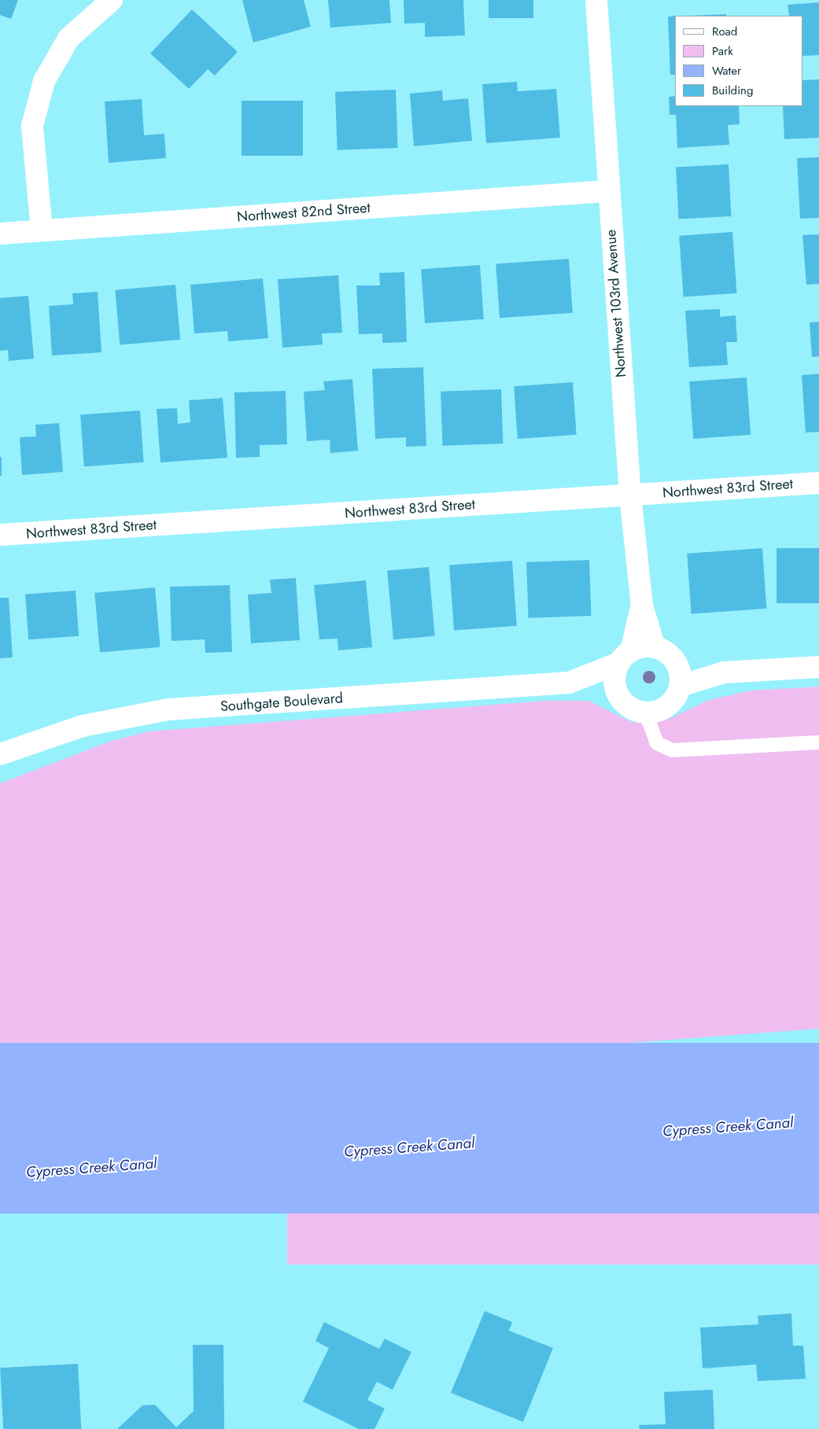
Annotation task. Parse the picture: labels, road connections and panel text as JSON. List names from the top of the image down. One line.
{"streets":{"street":["Northwest 82nd Street","Northwest 103rd Avenue","Northwest 83rd Street","Southgate Boulevard"]},"crossings":[["Northwest 82nd Street","Northwest 103rd Avenue"],["Northwest 103rd Avenue","Northwest 83rd Street"],["Northwest 103rd Avenue","Southgate Boulevard"]],"water":["Cypress Creek Canal"],"legend":["Road","Park","Water","Building"]}
